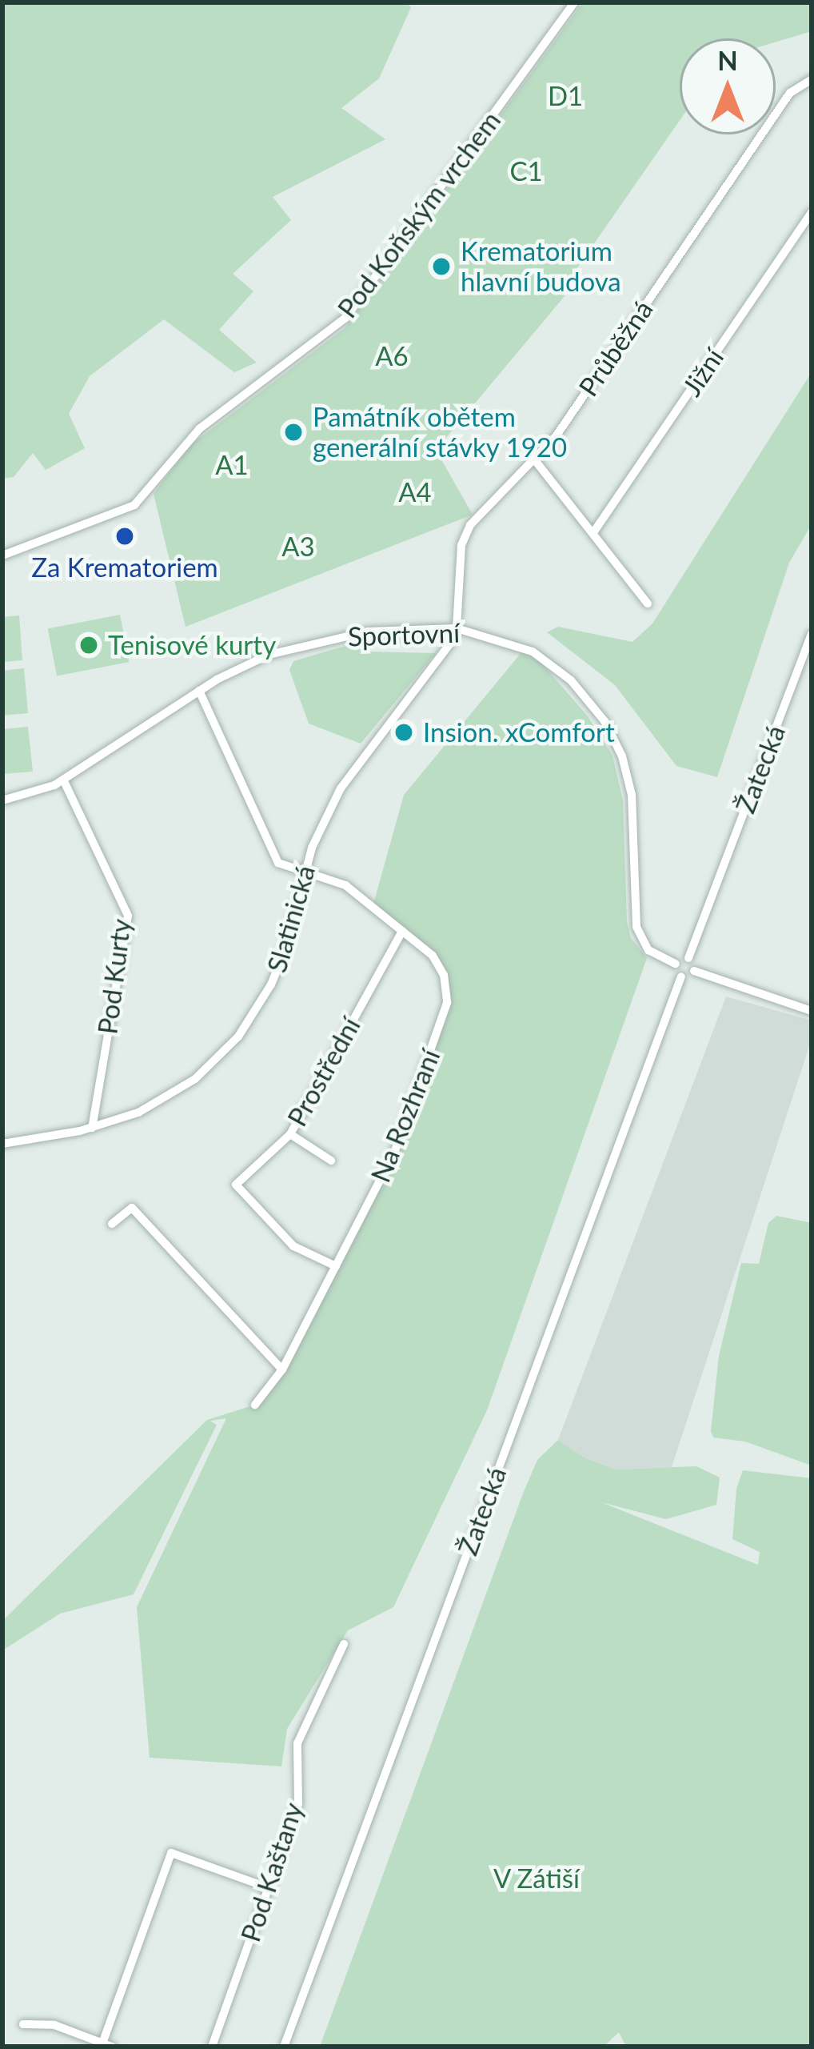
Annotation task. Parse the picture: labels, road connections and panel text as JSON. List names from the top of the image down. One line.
{"streets":{"street":["Pod Koňským vrchem","Průběžná","Jižní","Sportovní","Žatecká","Slatinická","Pod Kurty","Prostřední","Na Rozhraní","Pod Kaštany"]},"crossings":[["Průběžná","Sportovní"],["Průběžná","Slatinická"],["Sportovní","Slatinická"],["Sportovní","Pod Kurty"],["Sportovní","Na Rozhraní"],["Slatinická","Pod Kurty"],["Slatinická","Na Rozhraní"],["Prostřední","Na Rozhraní"]],"parks":["D1","C1","A6","A1","A4","A3","V Zátiší"],"places":["Krematorium hlavní budova","Památník obětem generální stávky 1920","Za Krematoriem","Tenisové kurty","Insion. xComfort"],"north":"top"}
